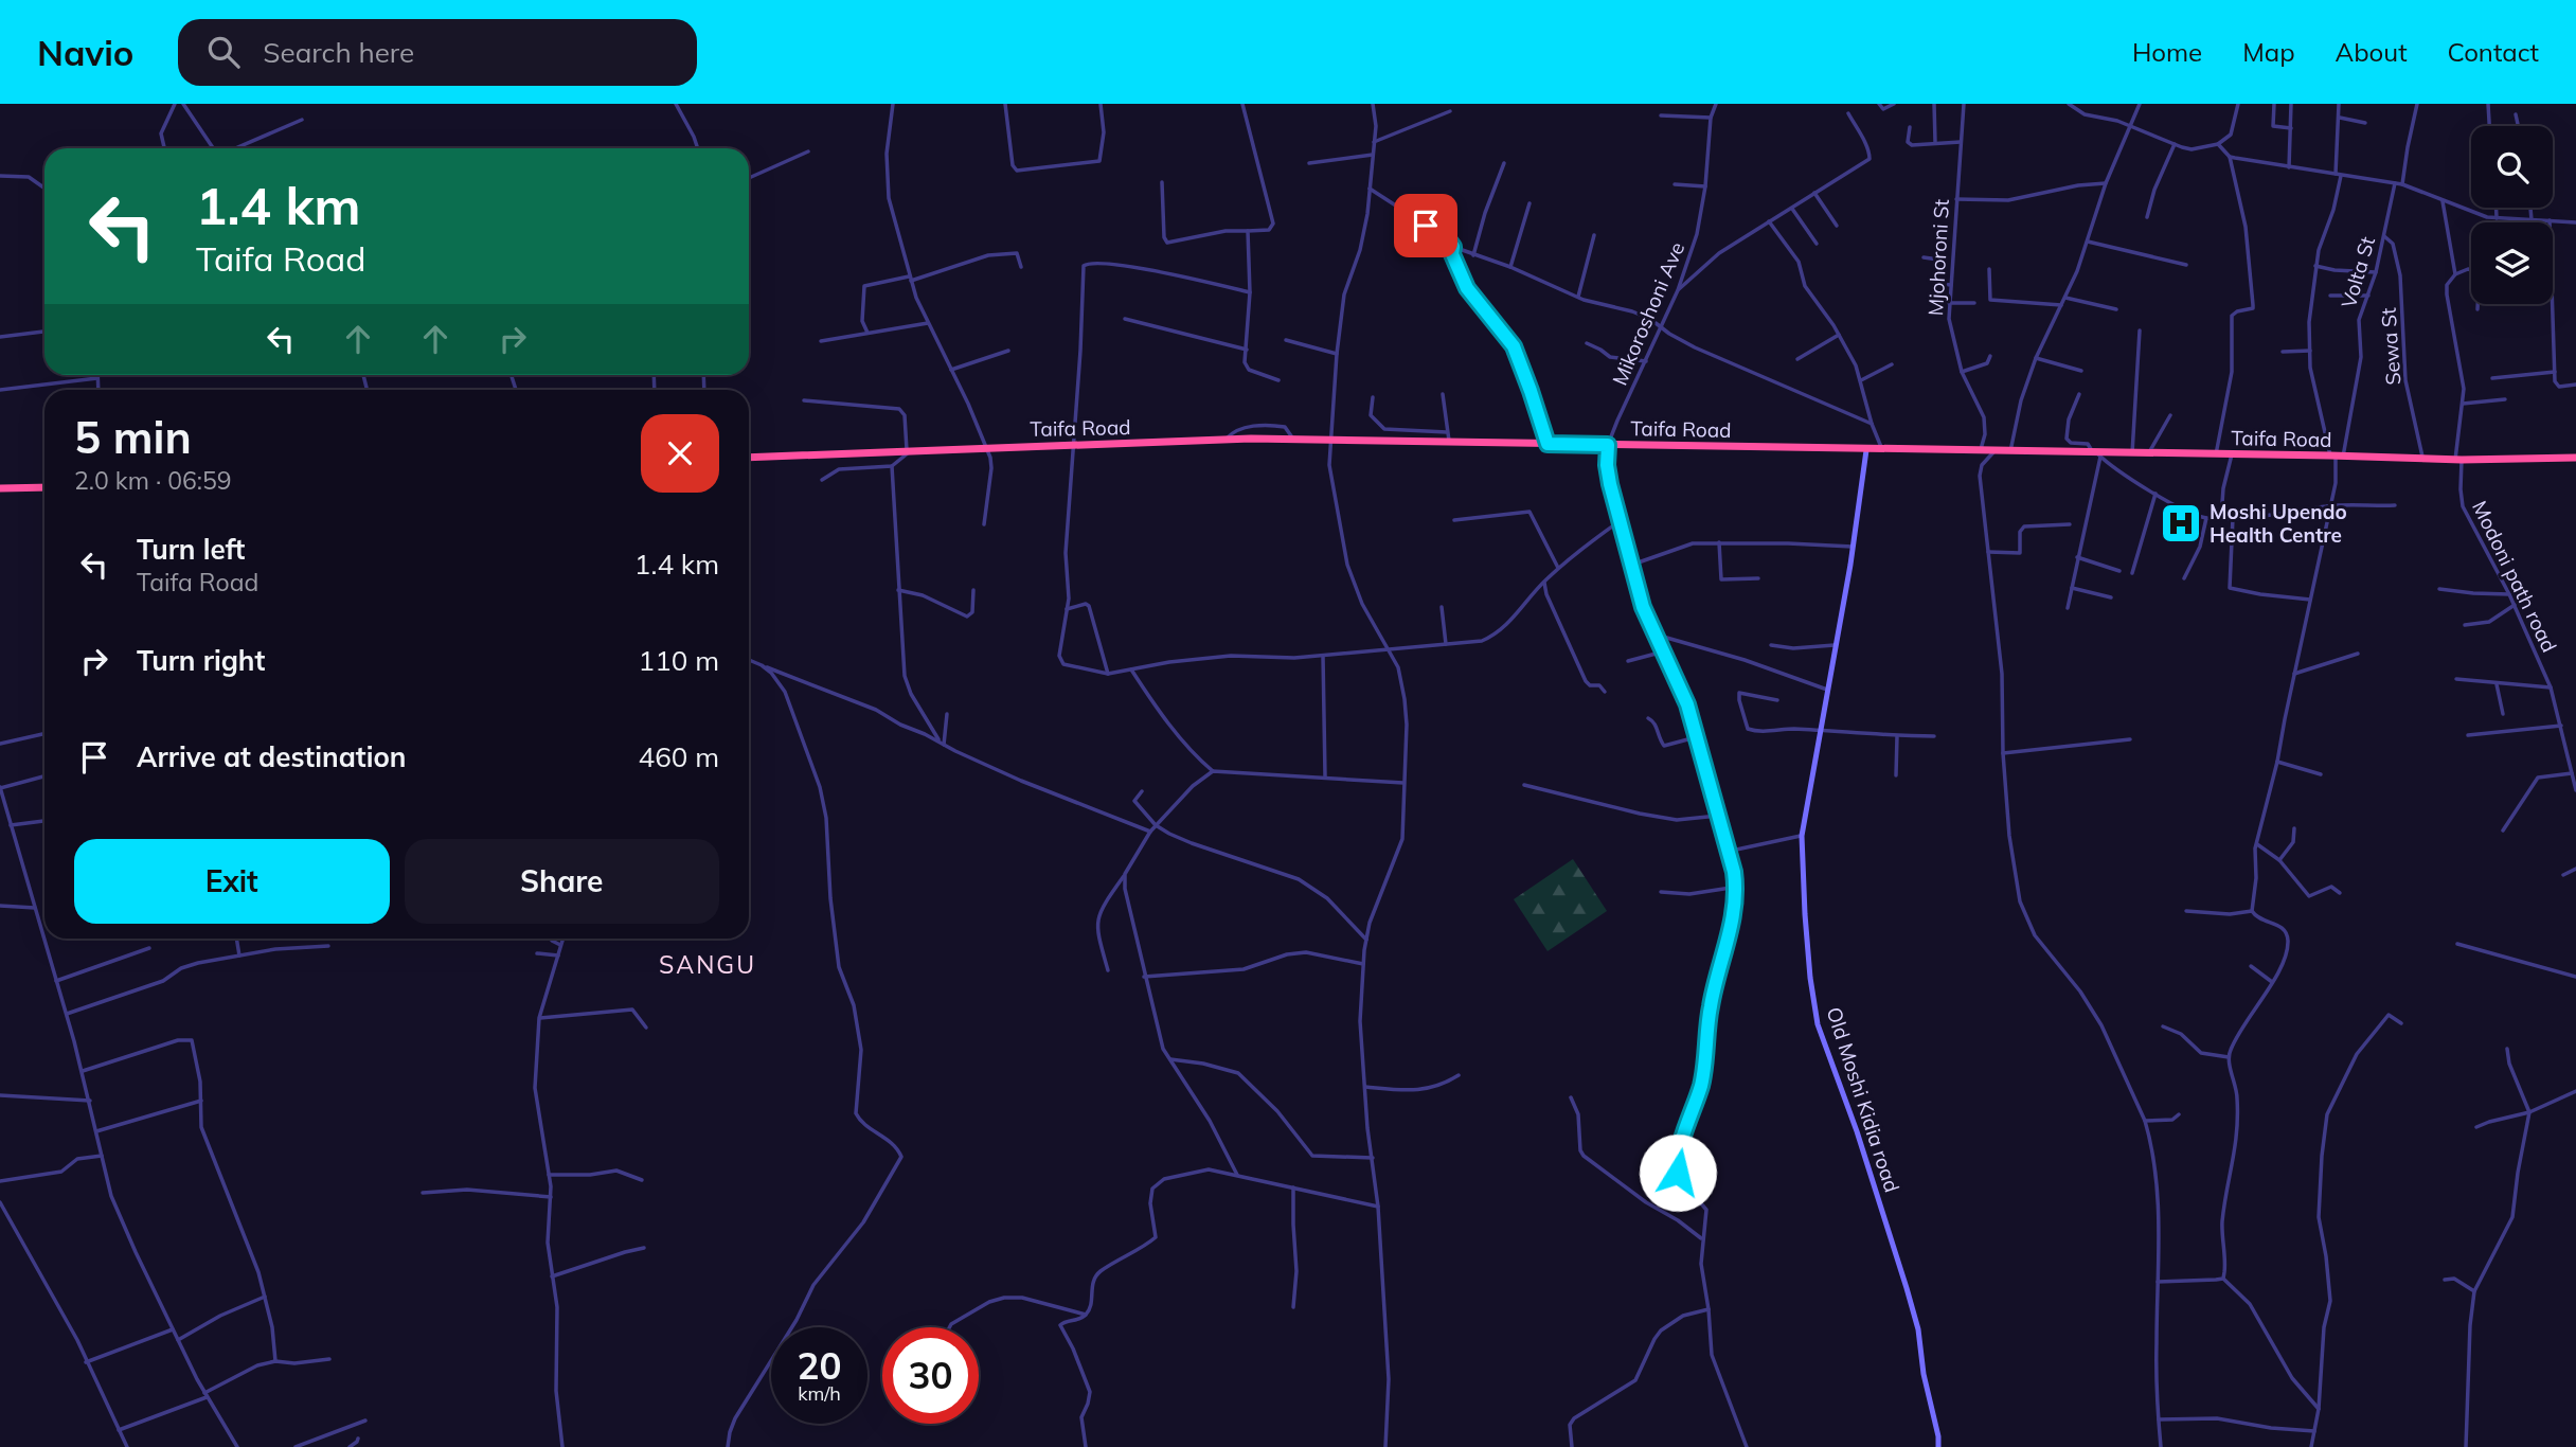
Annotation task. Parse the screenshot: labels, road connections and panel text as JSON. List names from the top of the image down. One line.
{"streets":{"highway":["Taifa Road"],"street":["Mjohoroni St","Volta St","Mikoroshoni Ave","Sewa St","Modoni path road","Old Moshi Kidia road"]},"crossings":[["Mjohoroni St","Taifa Road"],["Volta St","Sewa St"],["Volta St","Taifa Road"],["Mikoroshoni Ave","Taifa Road"],["Sewa St","Taifa Road"],["Taifa Road","Modoni path road"],["Taifa Road","Old Moshi Kidia road"]],"districts":["SANGU"],"places":{"hospital":["Moshi Upendo Health Centre"]},"page":{"header":"Navio","search":"Search here","nav":["Home","Map","About","Contact"],"turn":["1.4 km","Taifa Road"],"heading":["5 min","2.0 km · 06:59"],"list":[{"name":"Turn left","note":"Taifa Road","value":"1.4 km"},{"name":"Turn right","value":"110 m"},{"name":"Arrive at destination","value":"460 m"}],"buttons":["Exit","Share"],"speed":"20 km/h","limit":"30"}}
